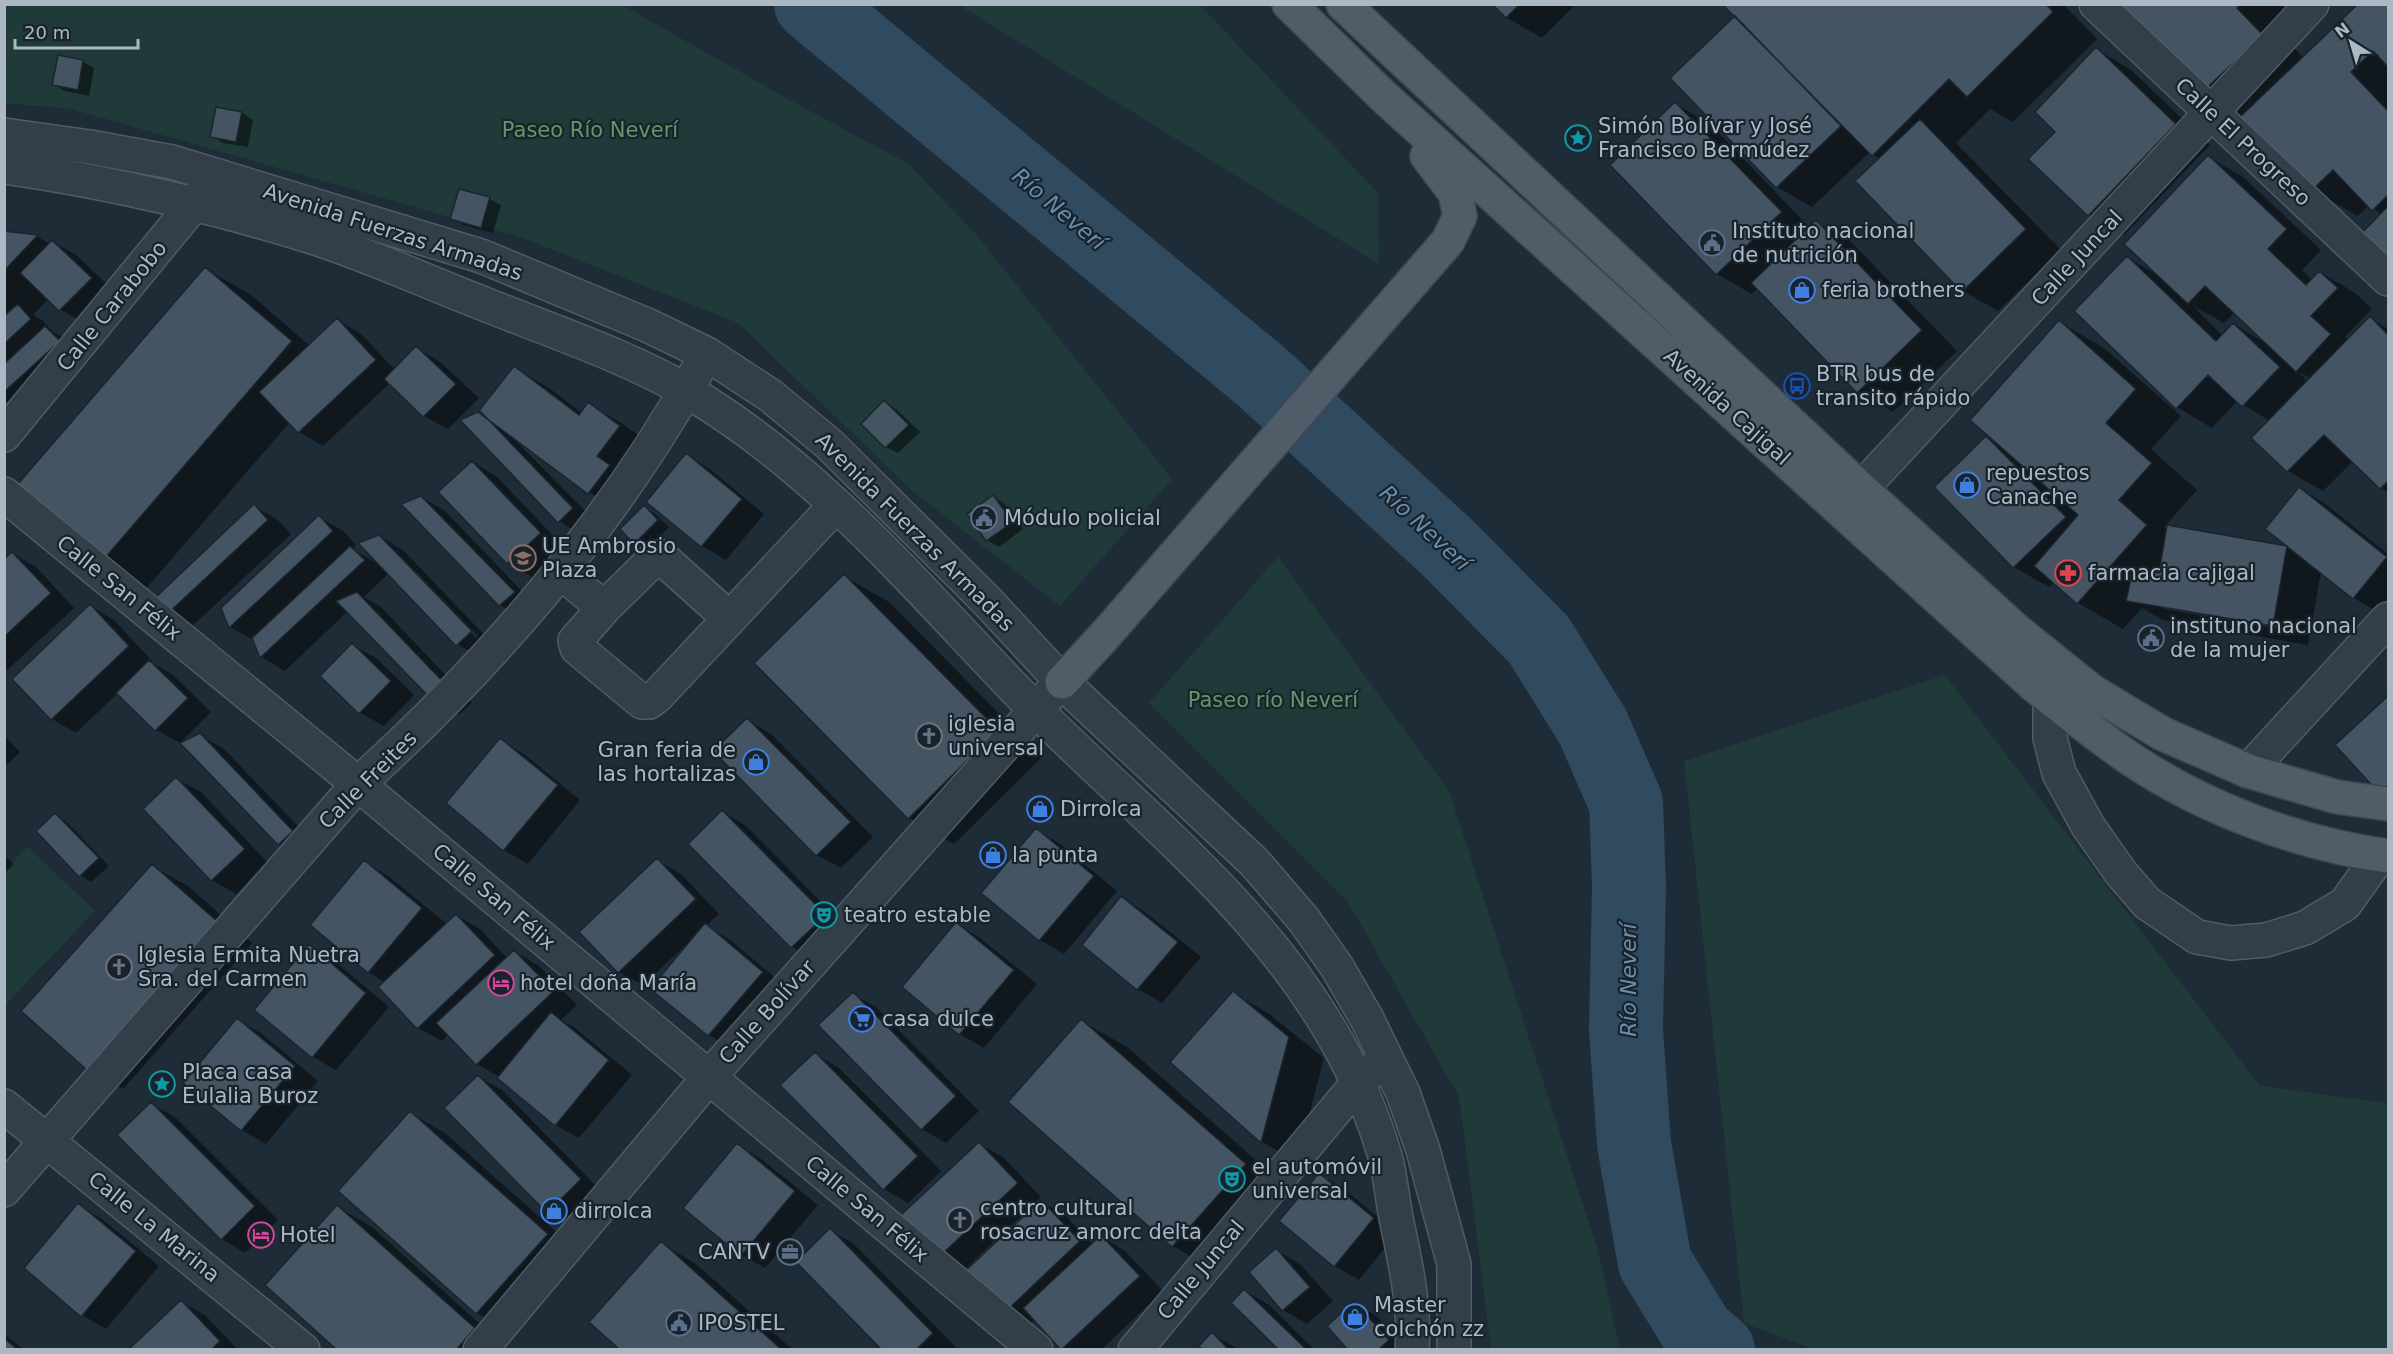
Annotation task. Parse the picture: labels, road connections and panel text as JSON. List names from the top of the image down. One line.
{"streets":{"main road":["Avenida Cajigal"],"street":["Calle El Progreso","Avenida Fuerzas Armadas","Calle Juncal","Calle Carabobo","Calle San Félix","Calle Freites","Calle Bolívar","Calle La Marina"]},"crossings":[["Calle El Progreso","Calle Juncal"],["Avenida Fuerzas Armadas","Calle Juncal"],["Avenida Fuerzas Armadas","Calle Carabobo"],["Avenida Fuerzas Armadas","Calle Freites"],["Avenida Fuerzas Armadas","Calle Bolívar"],["Calle Juncal","Avenida Cajigal"],["Calle San Félix","Calle Freites"],["Calle San Félix","Calle Bolívar"],["Calle Freites","Calle La Marina"]],"water":["Río Neverí"],"parks":["Paseo Río Neverí","Paseo río Neverí"],"places":{"place":["Simón Bolívar y José Francisco Bermúdez","Placa casa Eulalia Buroz"],"public building":["Instituto nacional de nutrición","Módulo policial","instituno nacional de la mujer","IPOSTEL"],"shop":["feria brothers","repuestos Canache","Gran feria de las hortalizas","Dirrolca","la punta","dirrolca","Master colchón zz"],"bus stop":["BTR bus de transito rápido"],"school or university":["UE Ambrosio Plaza"],"pharmacy":["farmacia cajigal"],"church":["iglesia universal","Iglesia Ermita Nuetra Sra. del Carmen","centro cultural rosacruz amorc delta"],"theatre":["teatro estable","el automóvil universal"],"hotel":["hotel doña María","Hotel"],"supermarket":["casa dulce"],"office":["CANTV"]},"scale_bar":"20 m","north":"top left"}
